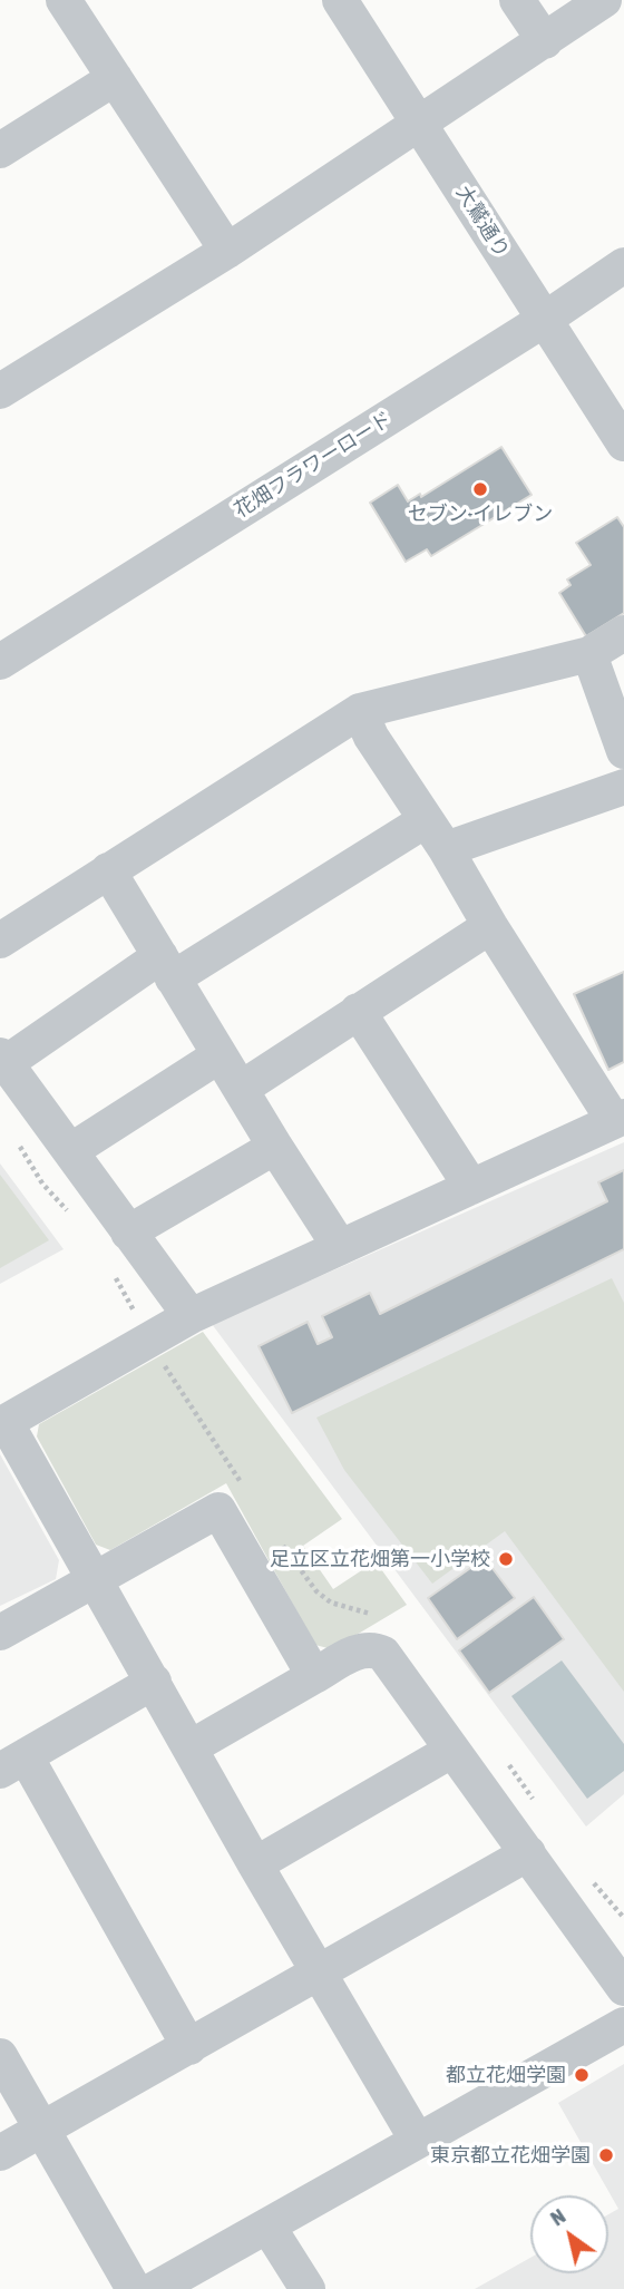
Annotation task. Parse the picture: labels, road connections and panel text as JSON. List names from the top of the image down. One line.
{"streets":{"street":["大鷲通り","花畑フラワーロード"]},"crossings":[["大鷲通り","花畑フラワーロード"]],"places":["セブン-イレブン","足立区立花畑第一小学校","都立花畑学園","東京都立花畑学園"],"north":"top left"}
